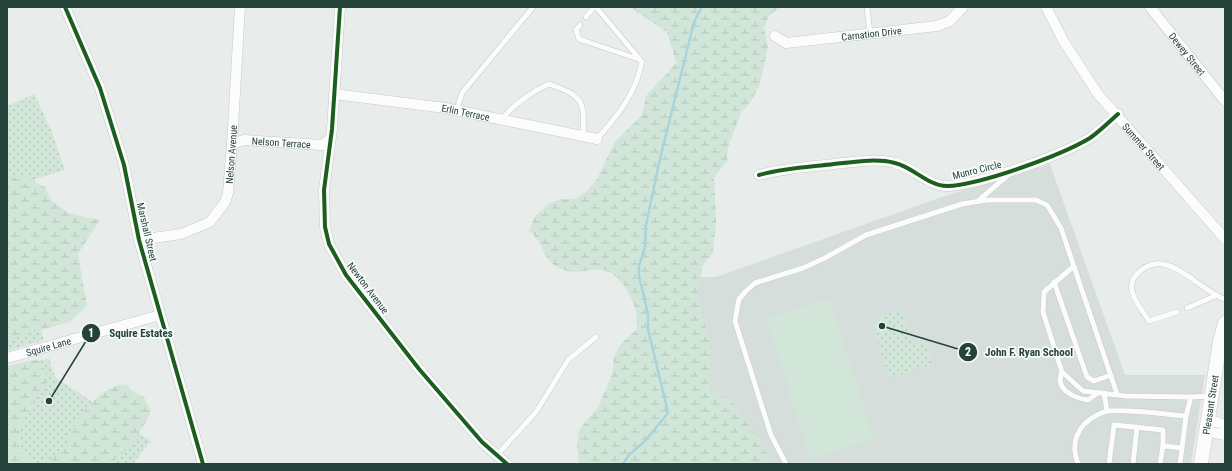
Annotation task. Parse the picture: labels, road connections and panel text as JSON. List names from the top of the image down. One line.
{"streets":{"main road":["Pleasant Street"],"street":["Carnation Drive","Dewey Street","Erlin Terrace","Nelson Terrace","Summer Street","Nelson Avenue","Munro Circle","Marshall Street","Newton Avenue","Squire Lane"]},"crossings":[["Erlin Terrace","Newton Avenue"],["Nelson Terrace","Nelson Avenue"],["Nelson Terrace","Newton Avenue"],["Summer Street","Munro Circle"],["Nelson Avenue","Marshall Street"],["Marshall Street","Squire Lane"]],"places":["John F. Ryan School","Squire Estates"]}
